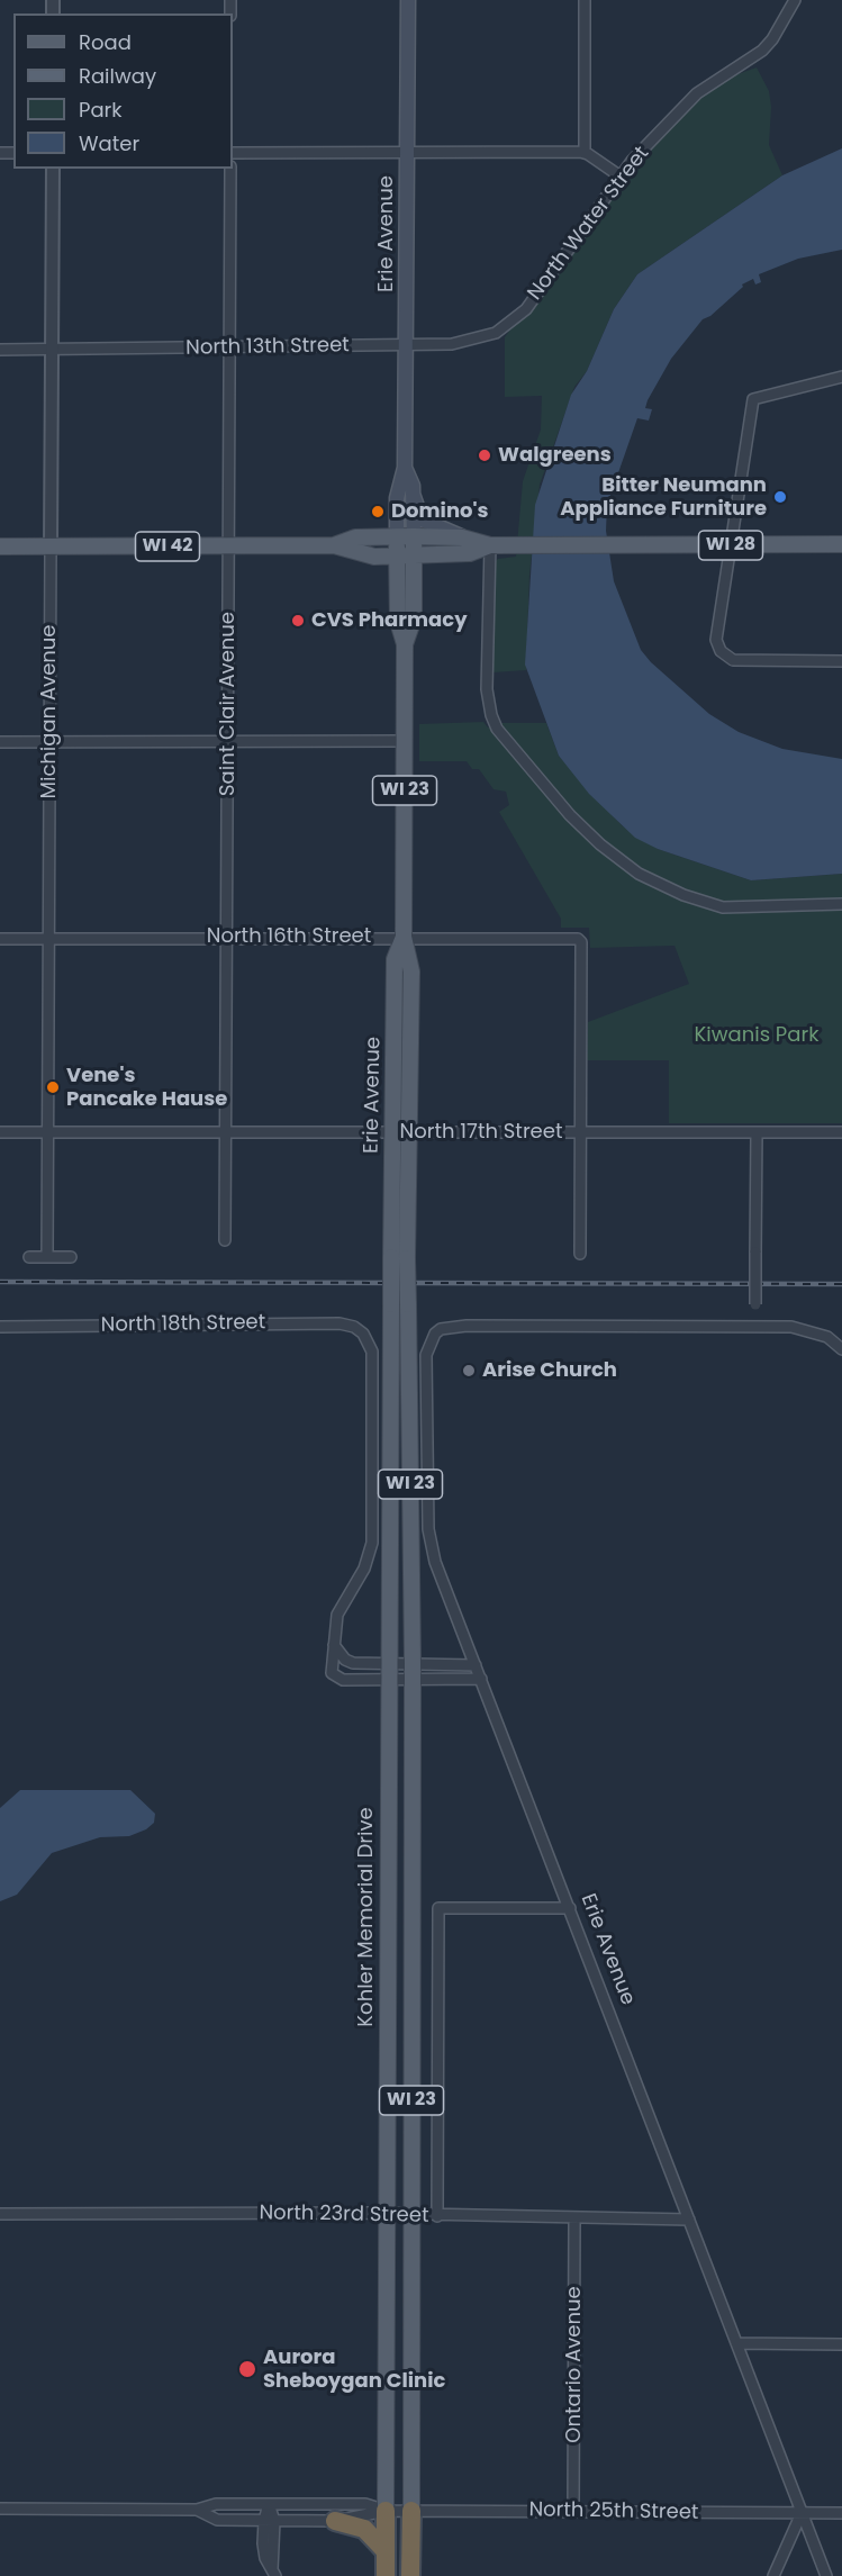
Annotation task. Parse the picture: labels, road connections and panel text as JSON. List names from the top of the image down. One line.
{"streets":{"highway":["WI 23","Kohler Memorial Drive"],"main road":["Erie Avenue","WI 28","WI 42"],"street":["North Water Street","North 13th Street","Saint Clair Avenue","Michigan Avenue","North 16th Street","North 17th Street","North 18th Street","North 23rd Street","Ontario Avenue","North 25th Street"]},"crossings":[["North Water Street","North 13th Street"],["Erie Avenue","North 13th Street"],["Erie Avenue","WI 28"],["Erie Avenue","WI 42"],["Erie Avenue","WI 23"],["Erie Avenue","North 16th Street"],["Erie Avenue","North 17th Street"],["Erie Avenue","Kohler Memorial Drive"],["Erie Avenue","North 23rd Street"],["Erie Avenue","North 25th Street"],["North 13th Street","Saint Clair Avenue"],["North 13th Street","Michigan Avenue"],["WI 28","WI 42"],["WI 42","Saint Clair Avenue"],["WI 42","Michigan Avenue"],["Saint Clair Avenue","North 16th Street"],["Saint Clair Avenue","North 17th Street"],["Michigan Avenue","North 16th Street"],["Michigan Avenue","North 17th Street"],["WI 23","Kohler Memorial Drive"],["WI 23","North 23rd Street"],["WI 23","North 25th Street"],["North 16th Street","North 17th Street"],["Kohler Memorial Drive","North 23rd Street"],["Kohler Memorial Drive","North 25th Street"],["North 23rd Street","Ontario Avenue"],["Ontario Avenue","North 25th Street"]],"parks":["Kiwanis Park"],"places":["Walgreens","Bitter Neumann Appliance Furniture","Domino's","CVS Pharmacy","Vene's Pancake Hause","Arise Church","Aurora Sheboygan Clinic"],"legend":["Road","Railway","Park","Water"]}
